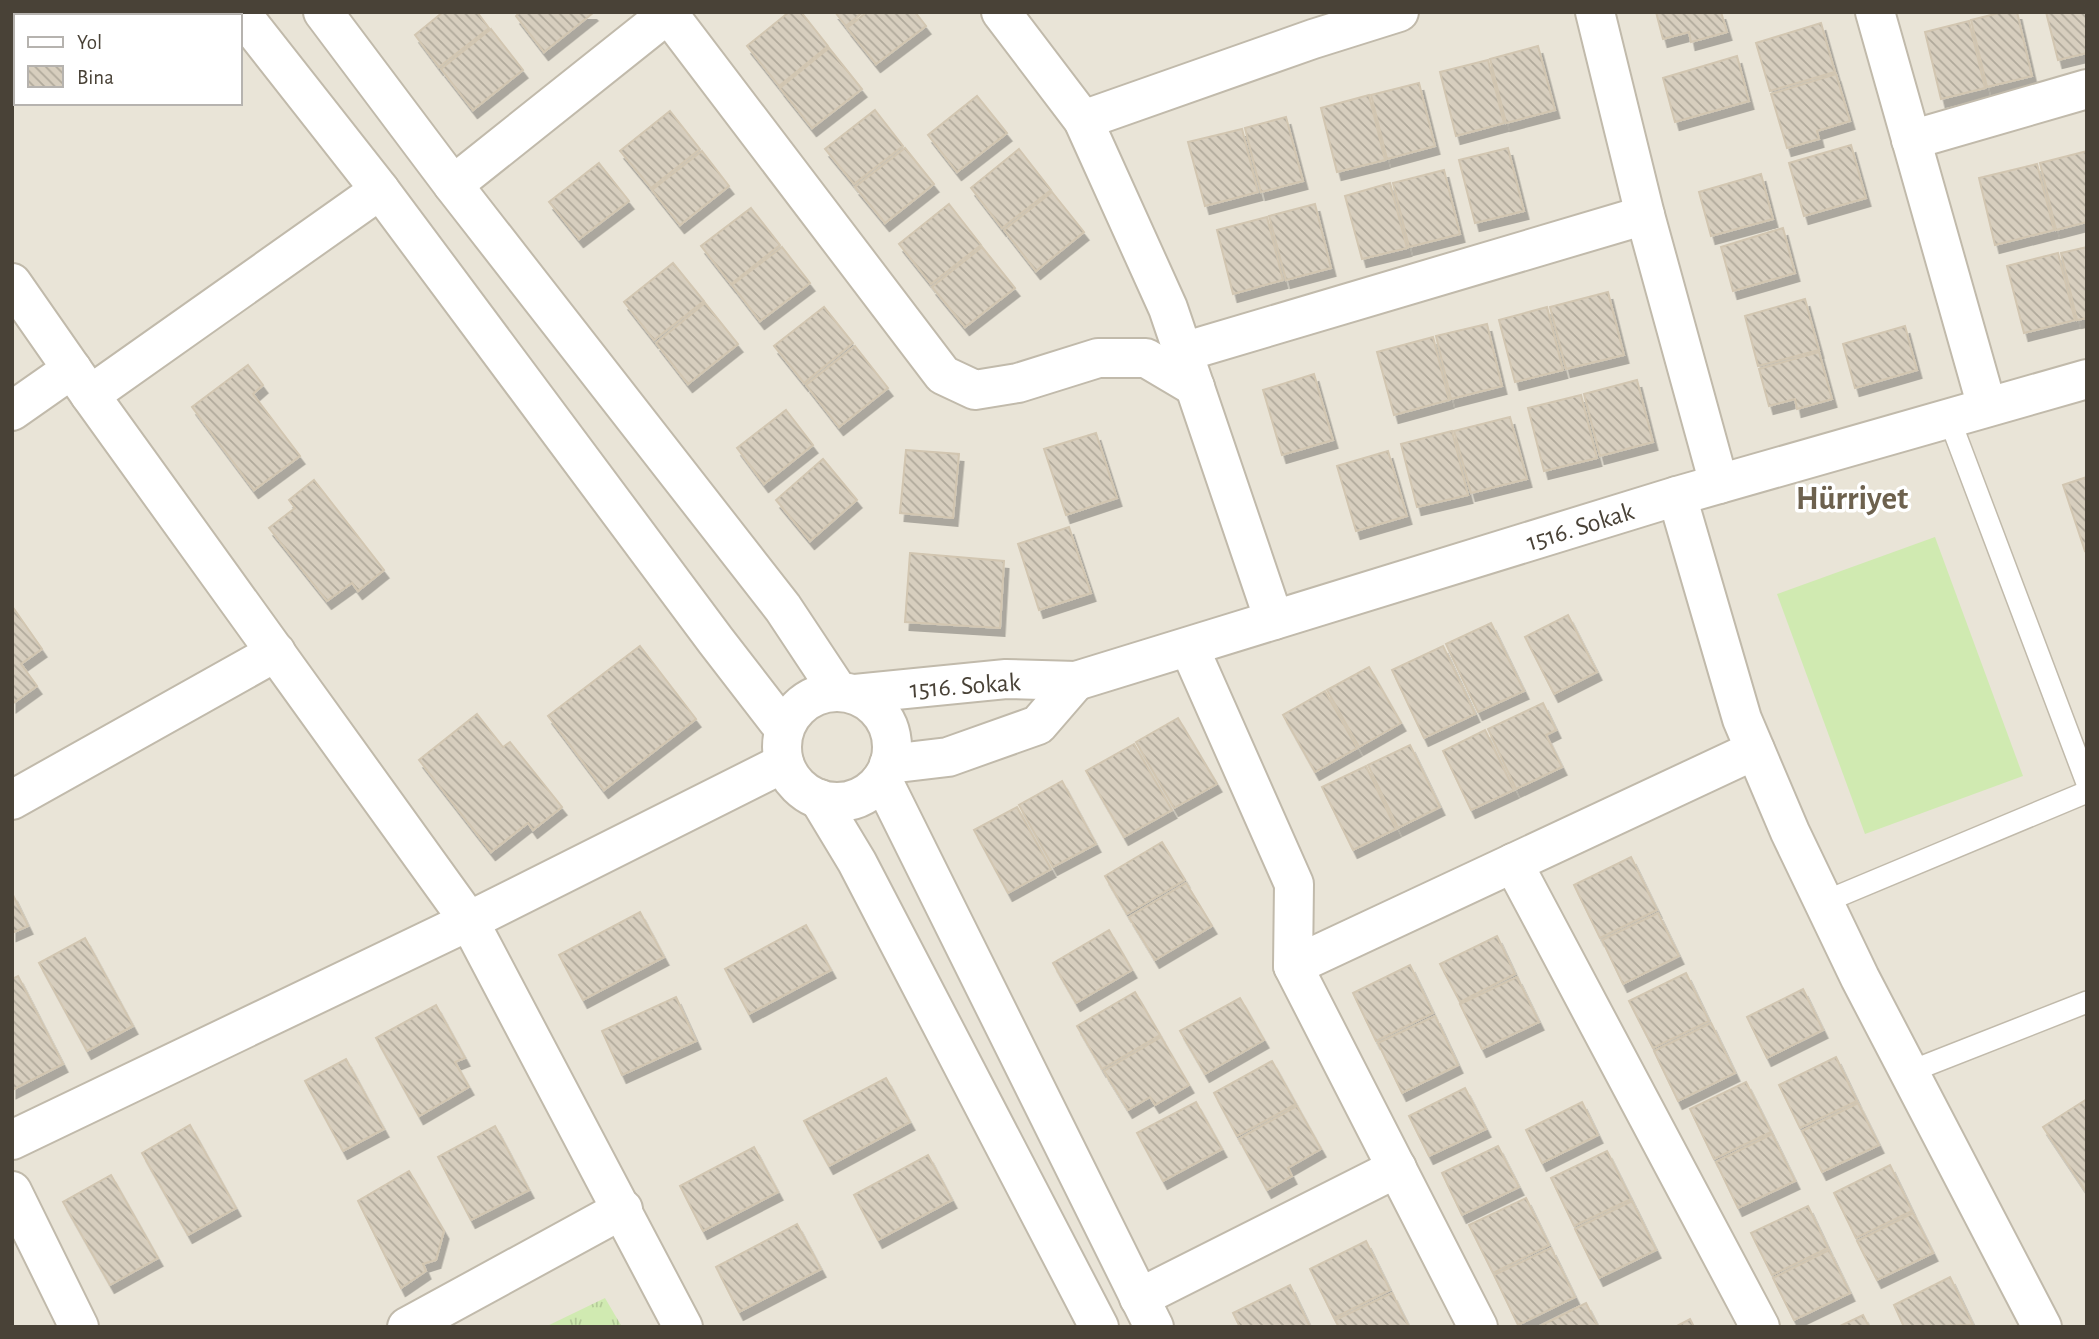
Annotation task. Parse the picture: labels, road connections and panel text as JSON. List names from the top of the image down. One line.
{"streets":{"street":["1516. Sokak"]},"districts":["Hürriyet"],"legend":["Yol","Bina"]}
